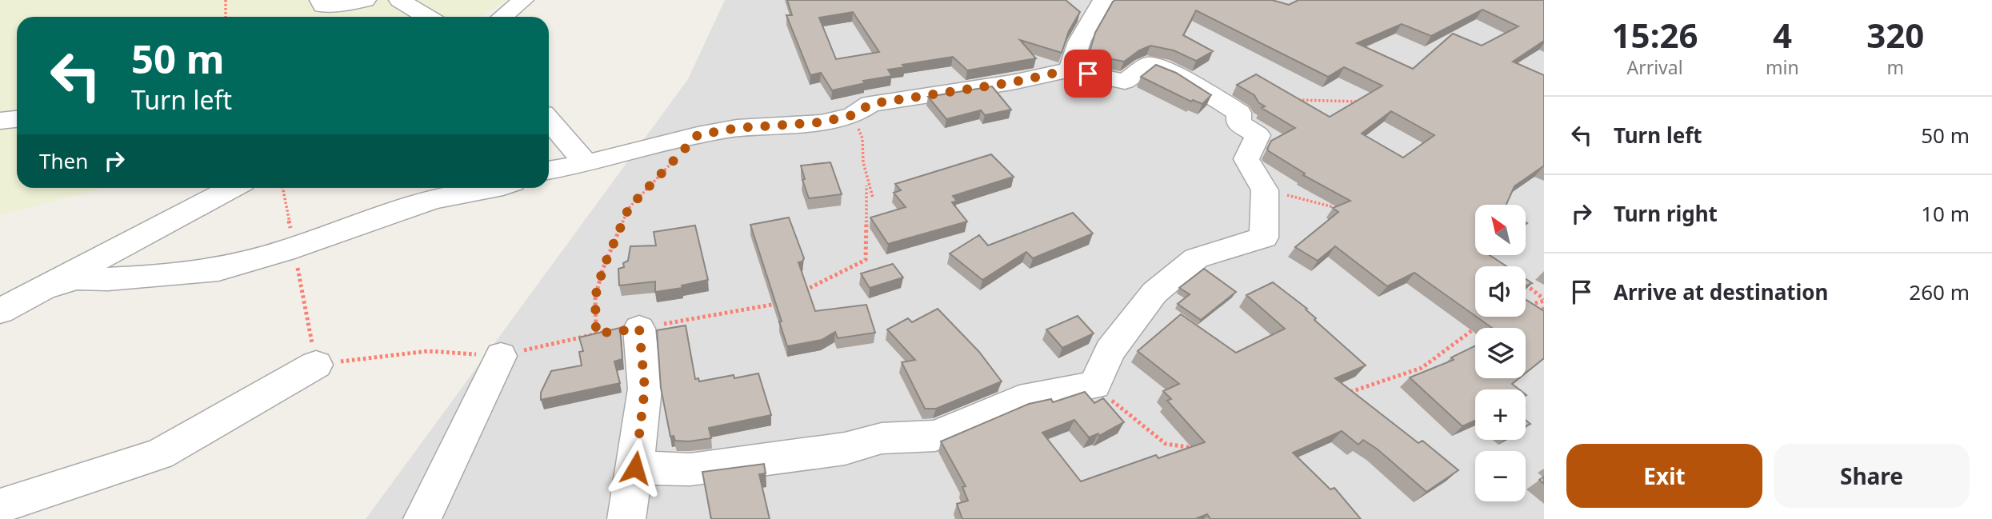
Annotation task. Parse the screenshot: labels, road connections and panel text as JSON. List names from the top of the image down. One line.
{"north":"top left","page":{"eta":["15:26","Arrival","4","min","320","m"],"turn":["50 m","Turn left"],"list":[{"name":"Turn left","value":"50 m"},{"name":"Turn right","value":"10 m"},{"name":"Arrive at destination","value":"260 m"}],"then":"Then","map_buttons":["+","−"],"buttons":["Exit","Share"]}}
